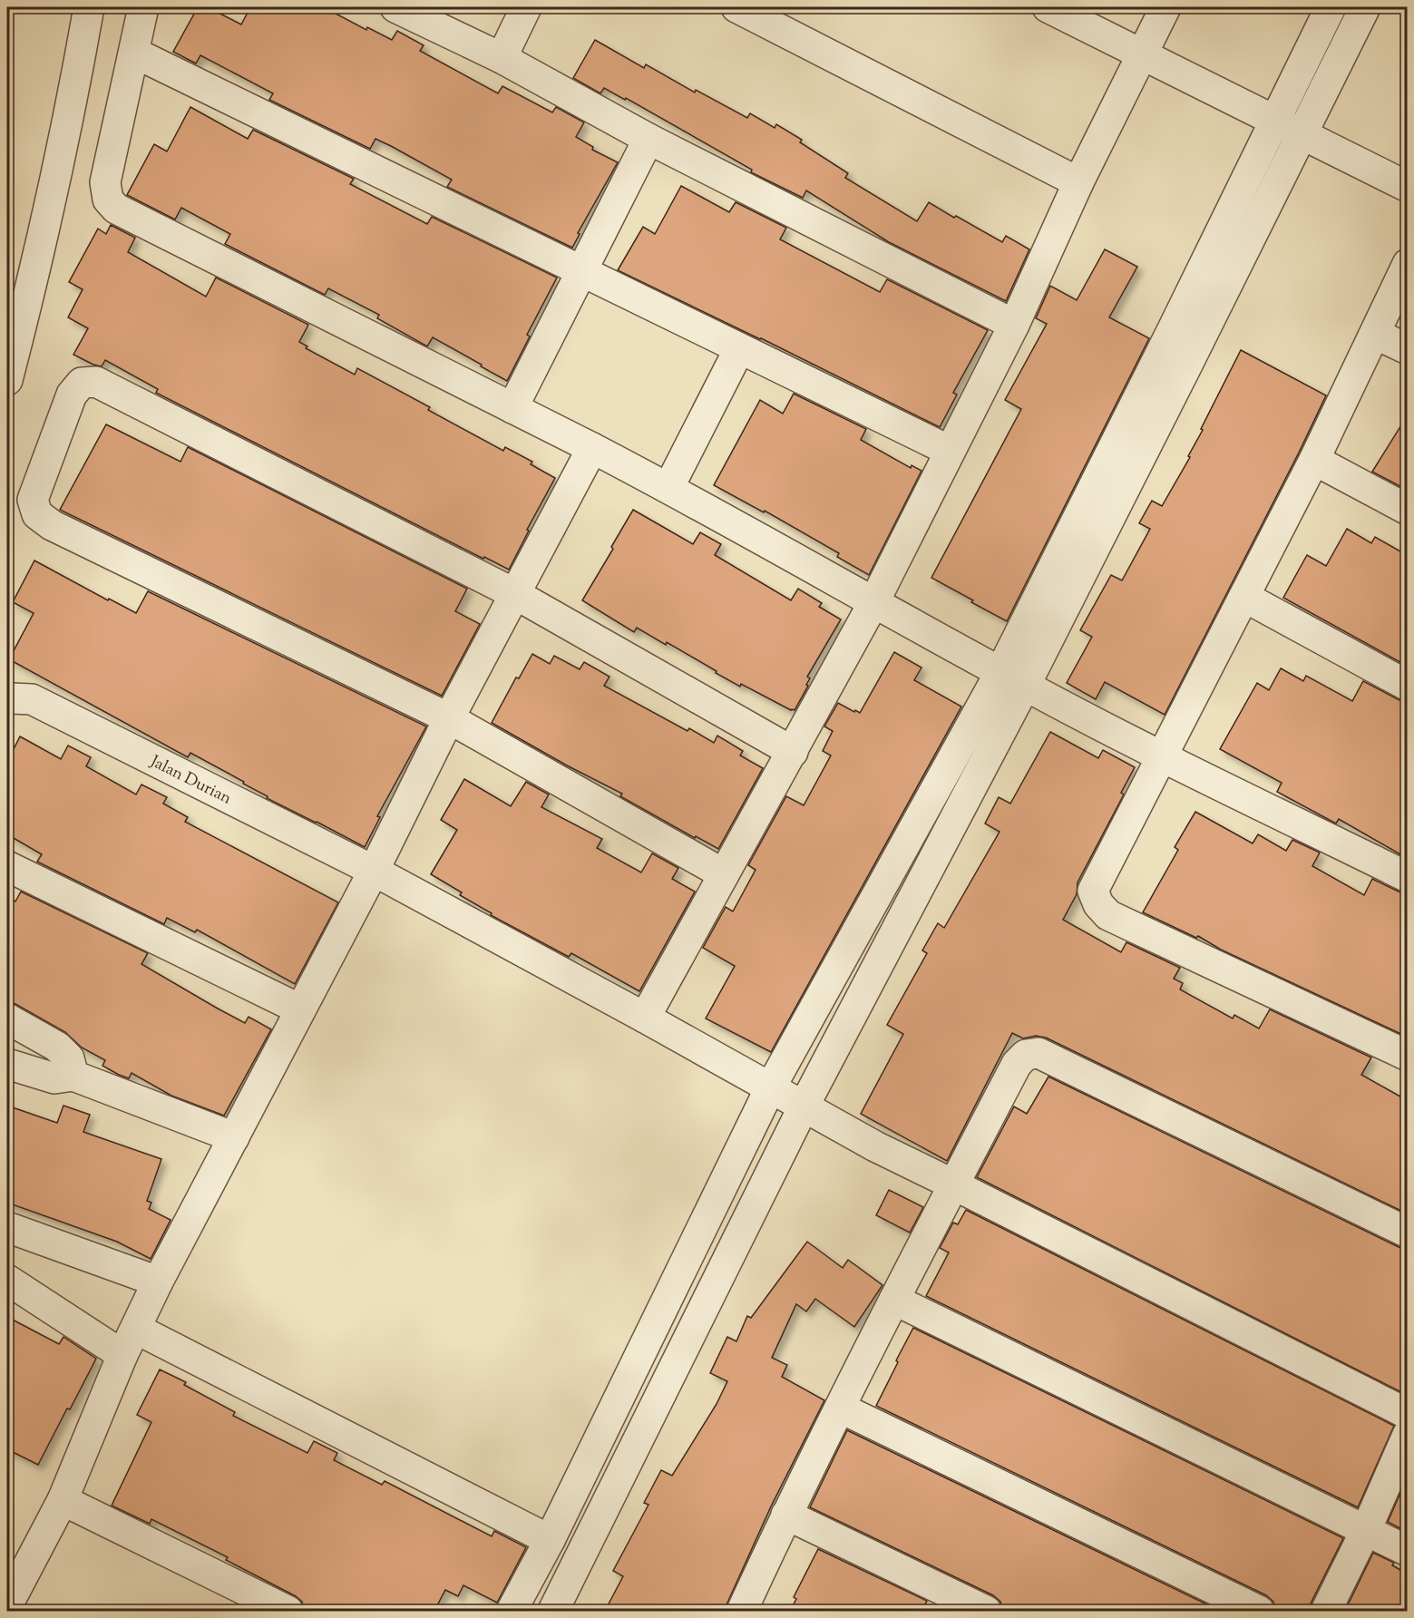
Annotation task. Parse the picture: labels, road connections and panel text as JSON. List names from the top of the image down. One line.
{"streets":{"street":["Jalan Durian"]}}
